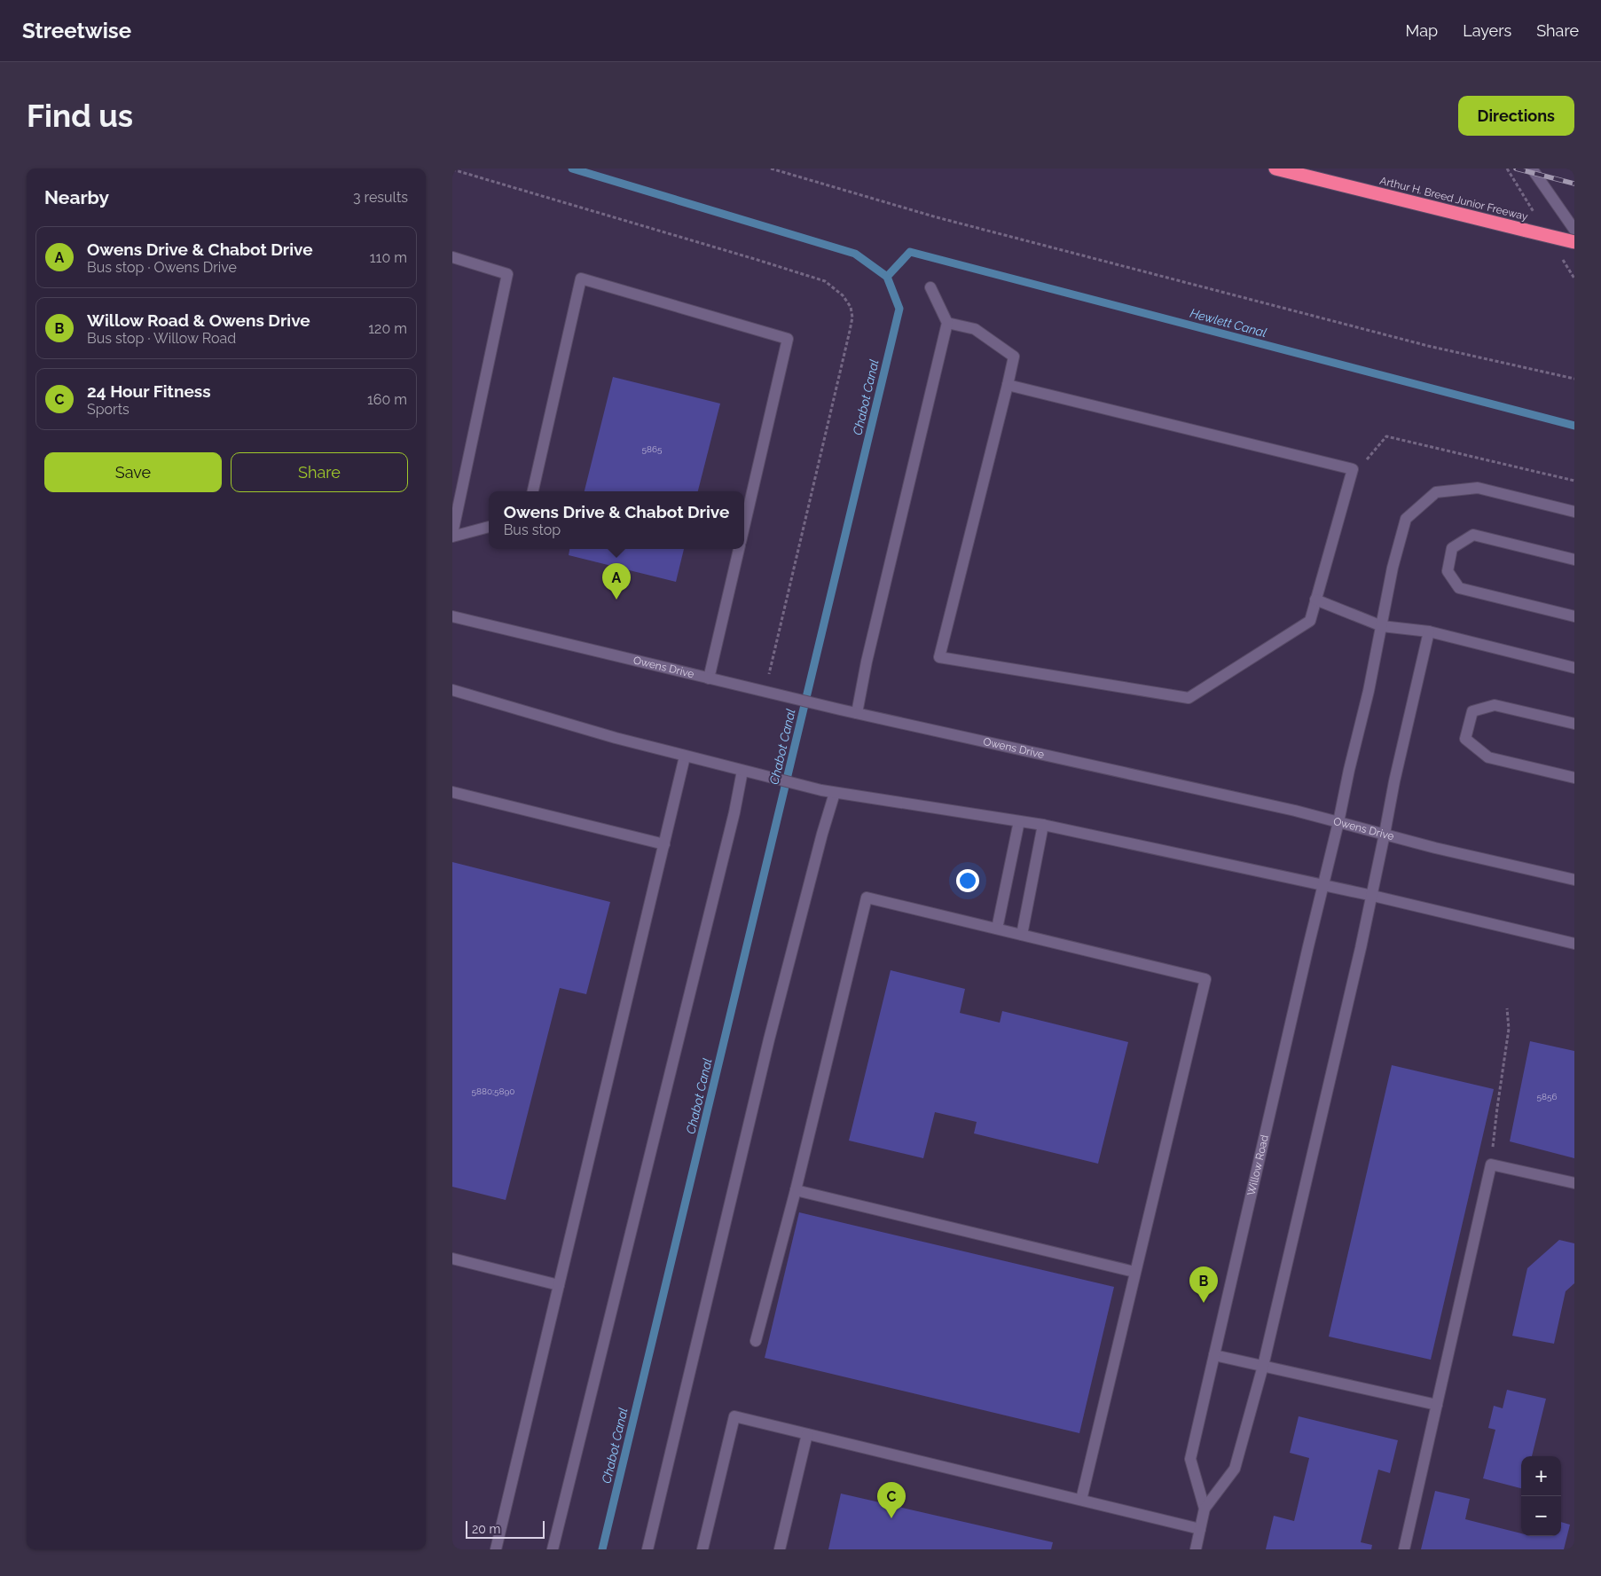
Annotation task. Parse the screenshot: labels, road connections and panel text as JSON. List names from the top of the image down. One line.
{"streets":{"highway":["Arthur H. Breed Junior Freeway"],"street":["Owens Drive","Willow Road"]},"crossings":[["Owens Drive","Willow Road"]],"water":["Hewlett Canal","Chabot Canal"],"house_numbers":["5865","5880;5890","5856"],"scale_bar":"20 m","page":{"header":"Streetwise","nav":["Map","Layers","Share"],"buttons":["Directions",["Save","Share"]],"title":"Find us","heading":["Nearby","3 results"],"list":[{"mark":"A","name":"Owens Drive & Chabot Drive","note":"Bus stop · Owens Drive","value":"110 m"},{"mark":"B","name":"Willow Road & Owens Drive","note":"Bus stop · Willow Road","value":"120 m"},{"mark":"C","name":"24 Hour Fitness","note":"Sports","value":"160 m"}],"popup":["Owens Drive & Chabot Drive","Bus stop"],"pins":["A","B","C"],"map_buttons":["+","−"],"scale":"20 m"}}
